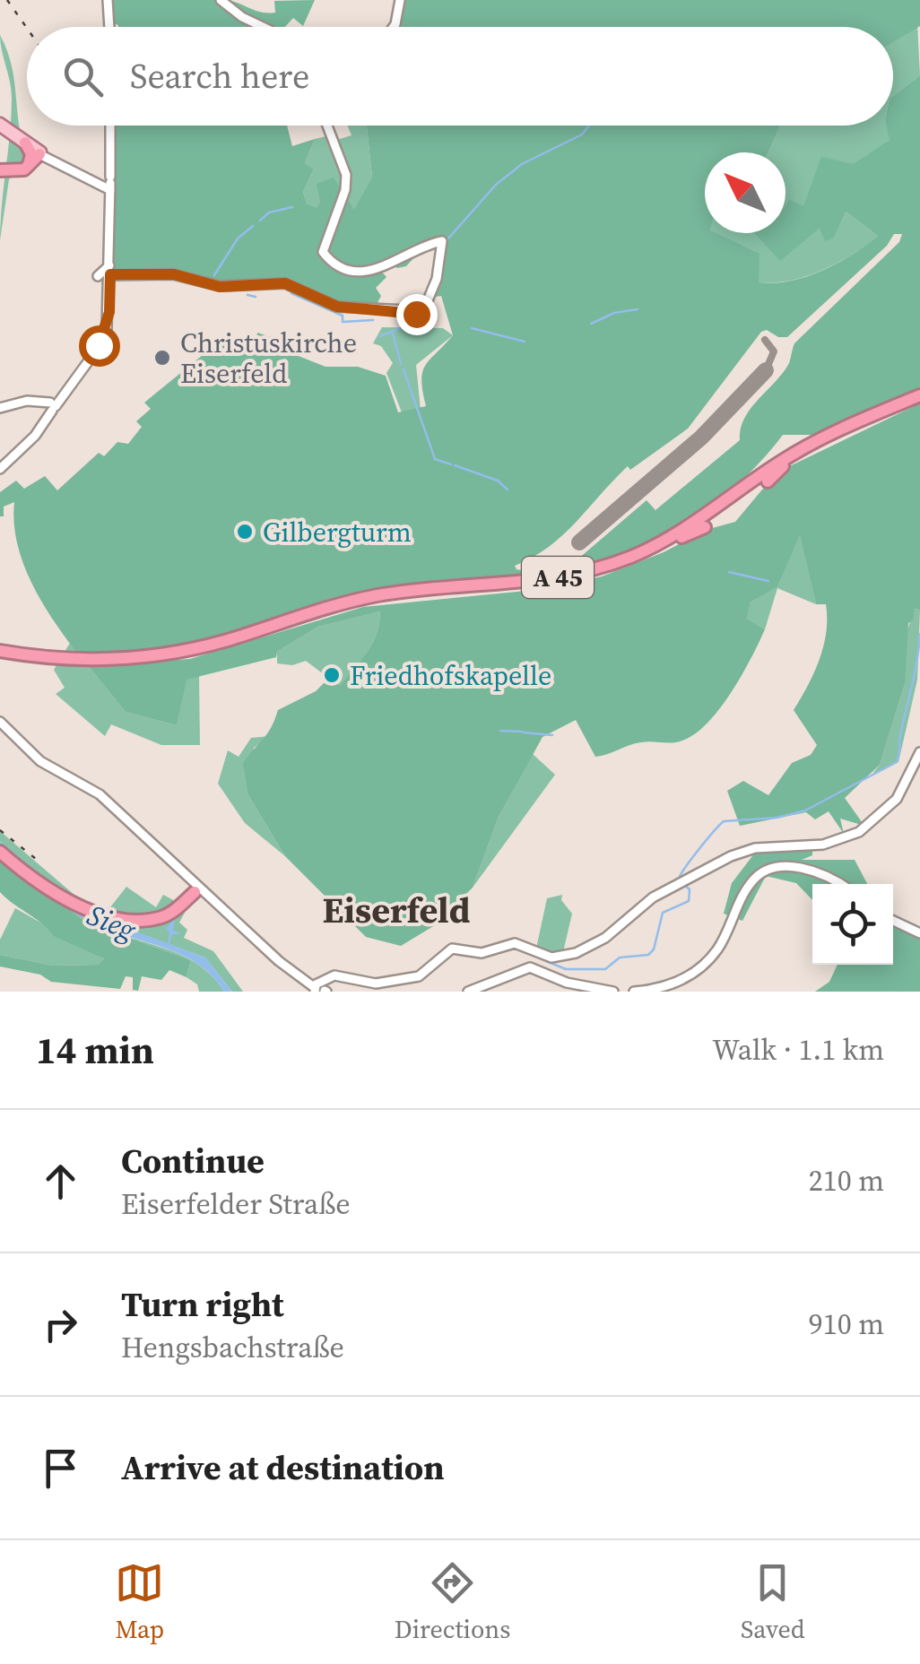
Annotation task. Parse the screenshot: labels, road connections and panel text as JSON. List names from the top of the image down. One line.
{"streets":{"highway":["A 45"]},"districts":["Eiserfeld"],"water":["Sieg"],"places":["Christuskirche Eiserfeld","Gilbergturm","Friedhofskapelle"],"north":"top left","page":{"search":"Search here","heading":["14 min","Walk · 1.1 km"],"list":[["Continue","Eiserfelder Straße","210 m"],["Turn right","Hengsbachstraße","910 m"],"Arrive at destination"],"nav":["Map","Directions","Saved"]}}
